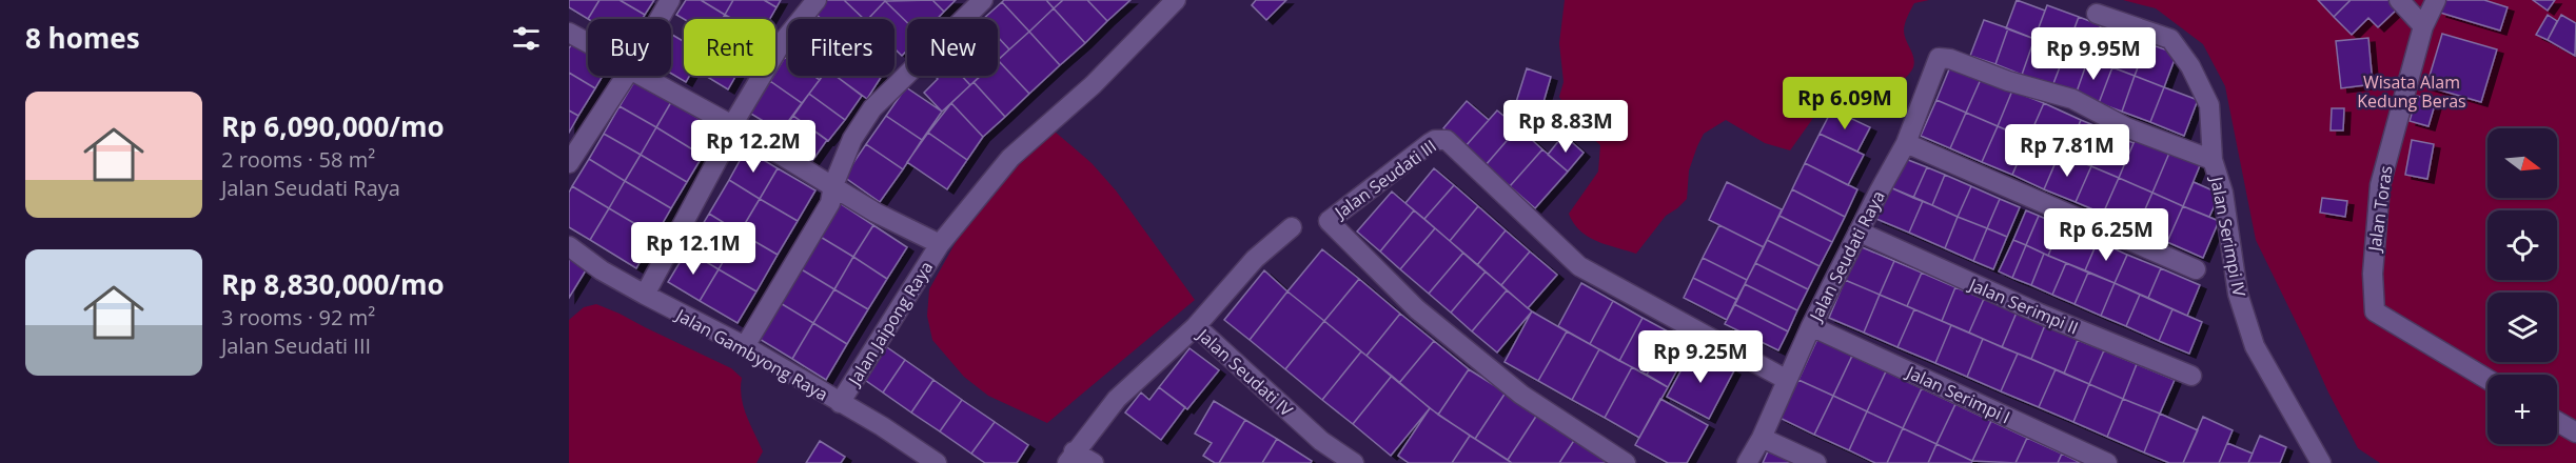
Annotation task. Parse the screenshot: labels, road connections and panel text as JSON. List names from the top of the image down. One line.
{"streets":{"street":["Jalan Seudati III","Jalan Toras","Jalan Serimpi IV","Jalan Seudati Raya","Jalan Serimpi II","Jalan Jaipong Raya","Jalan Gambyong Raya","Jalan Seudati IV","Jalan Serimpi I"]},"crossings":[["Jalan Seudati III","Jalan Seudati Raya"],["Jalan Serimpi IV","Jalan Seudati Raya"],["Jalan Seudati Raya","Jalan Serimpi II"],["Jalan Seudati Raya","Jalan Serimpi I"],["Jalan Jaipong Raya","Jalan Gambyong Raya"]],"parks":["Wisata Alam Kedung Beras"],"north":"right","page":{"heading":"8 homes","chip":["Buy","Rent","Filters","New"],"price":["Rp 9.95M","Rp 6.09M","Rp 8.83M","Rp 12.2M","Rp 7.81M","Rp 6.25M","Rp 12.1M","Rp 9.25M"],"list":[{"name":"Rp 6,090,000/mo","note":"2 rooms · 58 m² · Jalan Seudati Raya"},{"name":"Rp 8,830,000/mo","note":"3 rooms · 92 m² · Jalan Seudati III"}],"map_buttons":"+"}}
